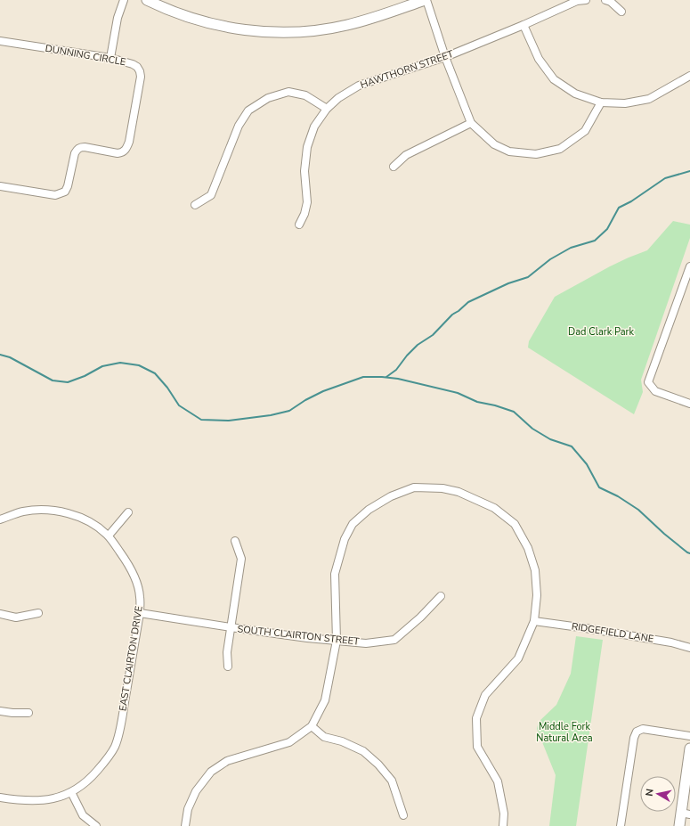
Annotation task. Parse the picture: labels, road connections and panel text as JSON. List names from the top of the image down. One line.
{"streets":{"street":["DUNNING CIRCLE","HAWTHORN STREET","RIDGEFIELD LANE","SOUTH CLAIRTON STREET","EAST CLAIRTON DRIVE"]},"crossings":[["SOUTH CLAIRTON STREET","EAST CLAIRTON DRIVE"]],"parks":["Dad Clark Park","Middle Fork Natural Area"],"north":"left"}
